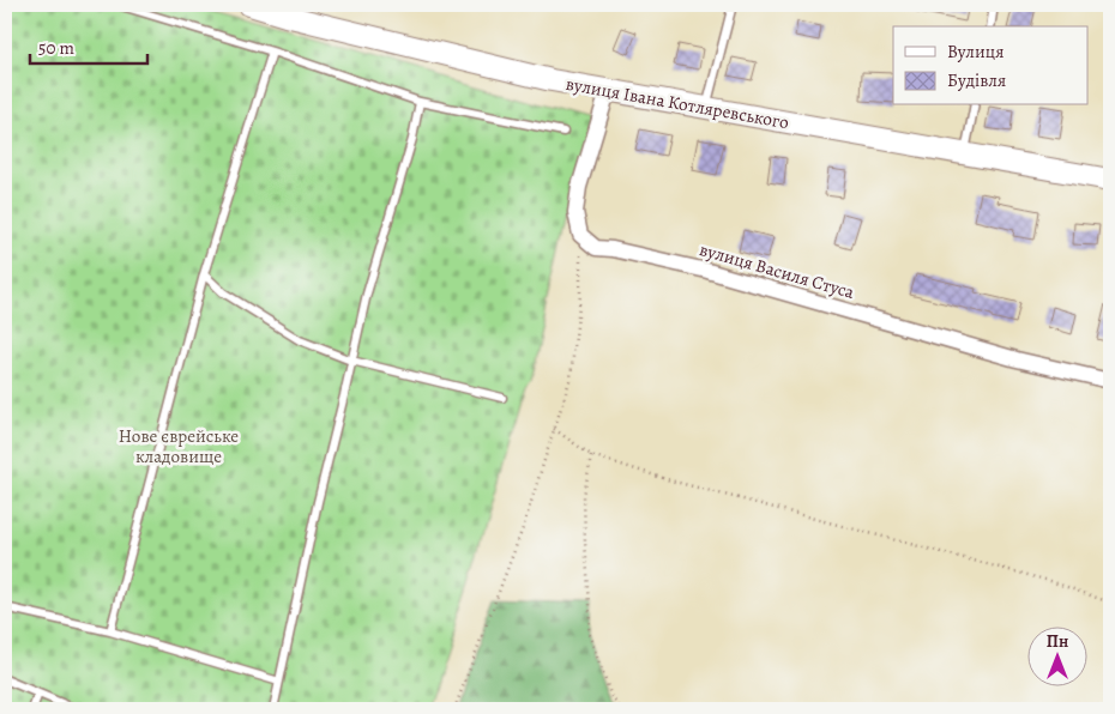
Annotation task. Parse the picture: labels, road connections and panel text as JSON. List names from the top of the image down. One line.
{"streets":{"street":["вулиця Івана Котляревського","вулиця Василя Стуса"]},"parks":["Нове єврейське кладовище"],"legend":["Вулиця","Будівля"],"scale_bar":"50 m","north":"top"}
